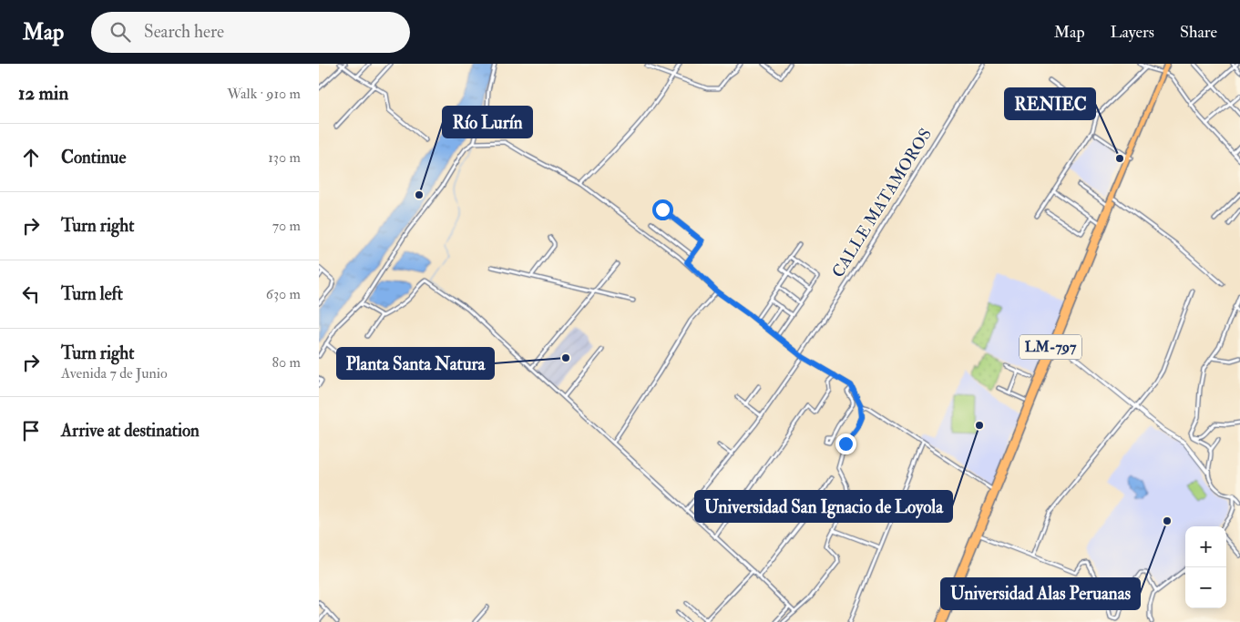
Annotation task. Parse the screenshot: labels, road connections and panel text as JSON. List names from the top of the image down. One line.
{"streets":{"main road":["LM-797"],"street":["CALLE MATAMOROS"]},"places":["RENIEC","Río Lurín","Planta Santa Natura","Universidad San Ignacio de Loyola","Universidad Alas Peruanas"],"page":{"header":"Map","search":"Search here","nav":["Map","Layers","Share"],"heading":["12 min","Walk · 910 m"],"list":[["Continue","130 m"],["Turn right","70 m"],["Turn left","630 m"],["Turn right","Avenida 7 de Junio","80 m"],"Arrive at destination"],"map_buttons":["+","−"]}}
